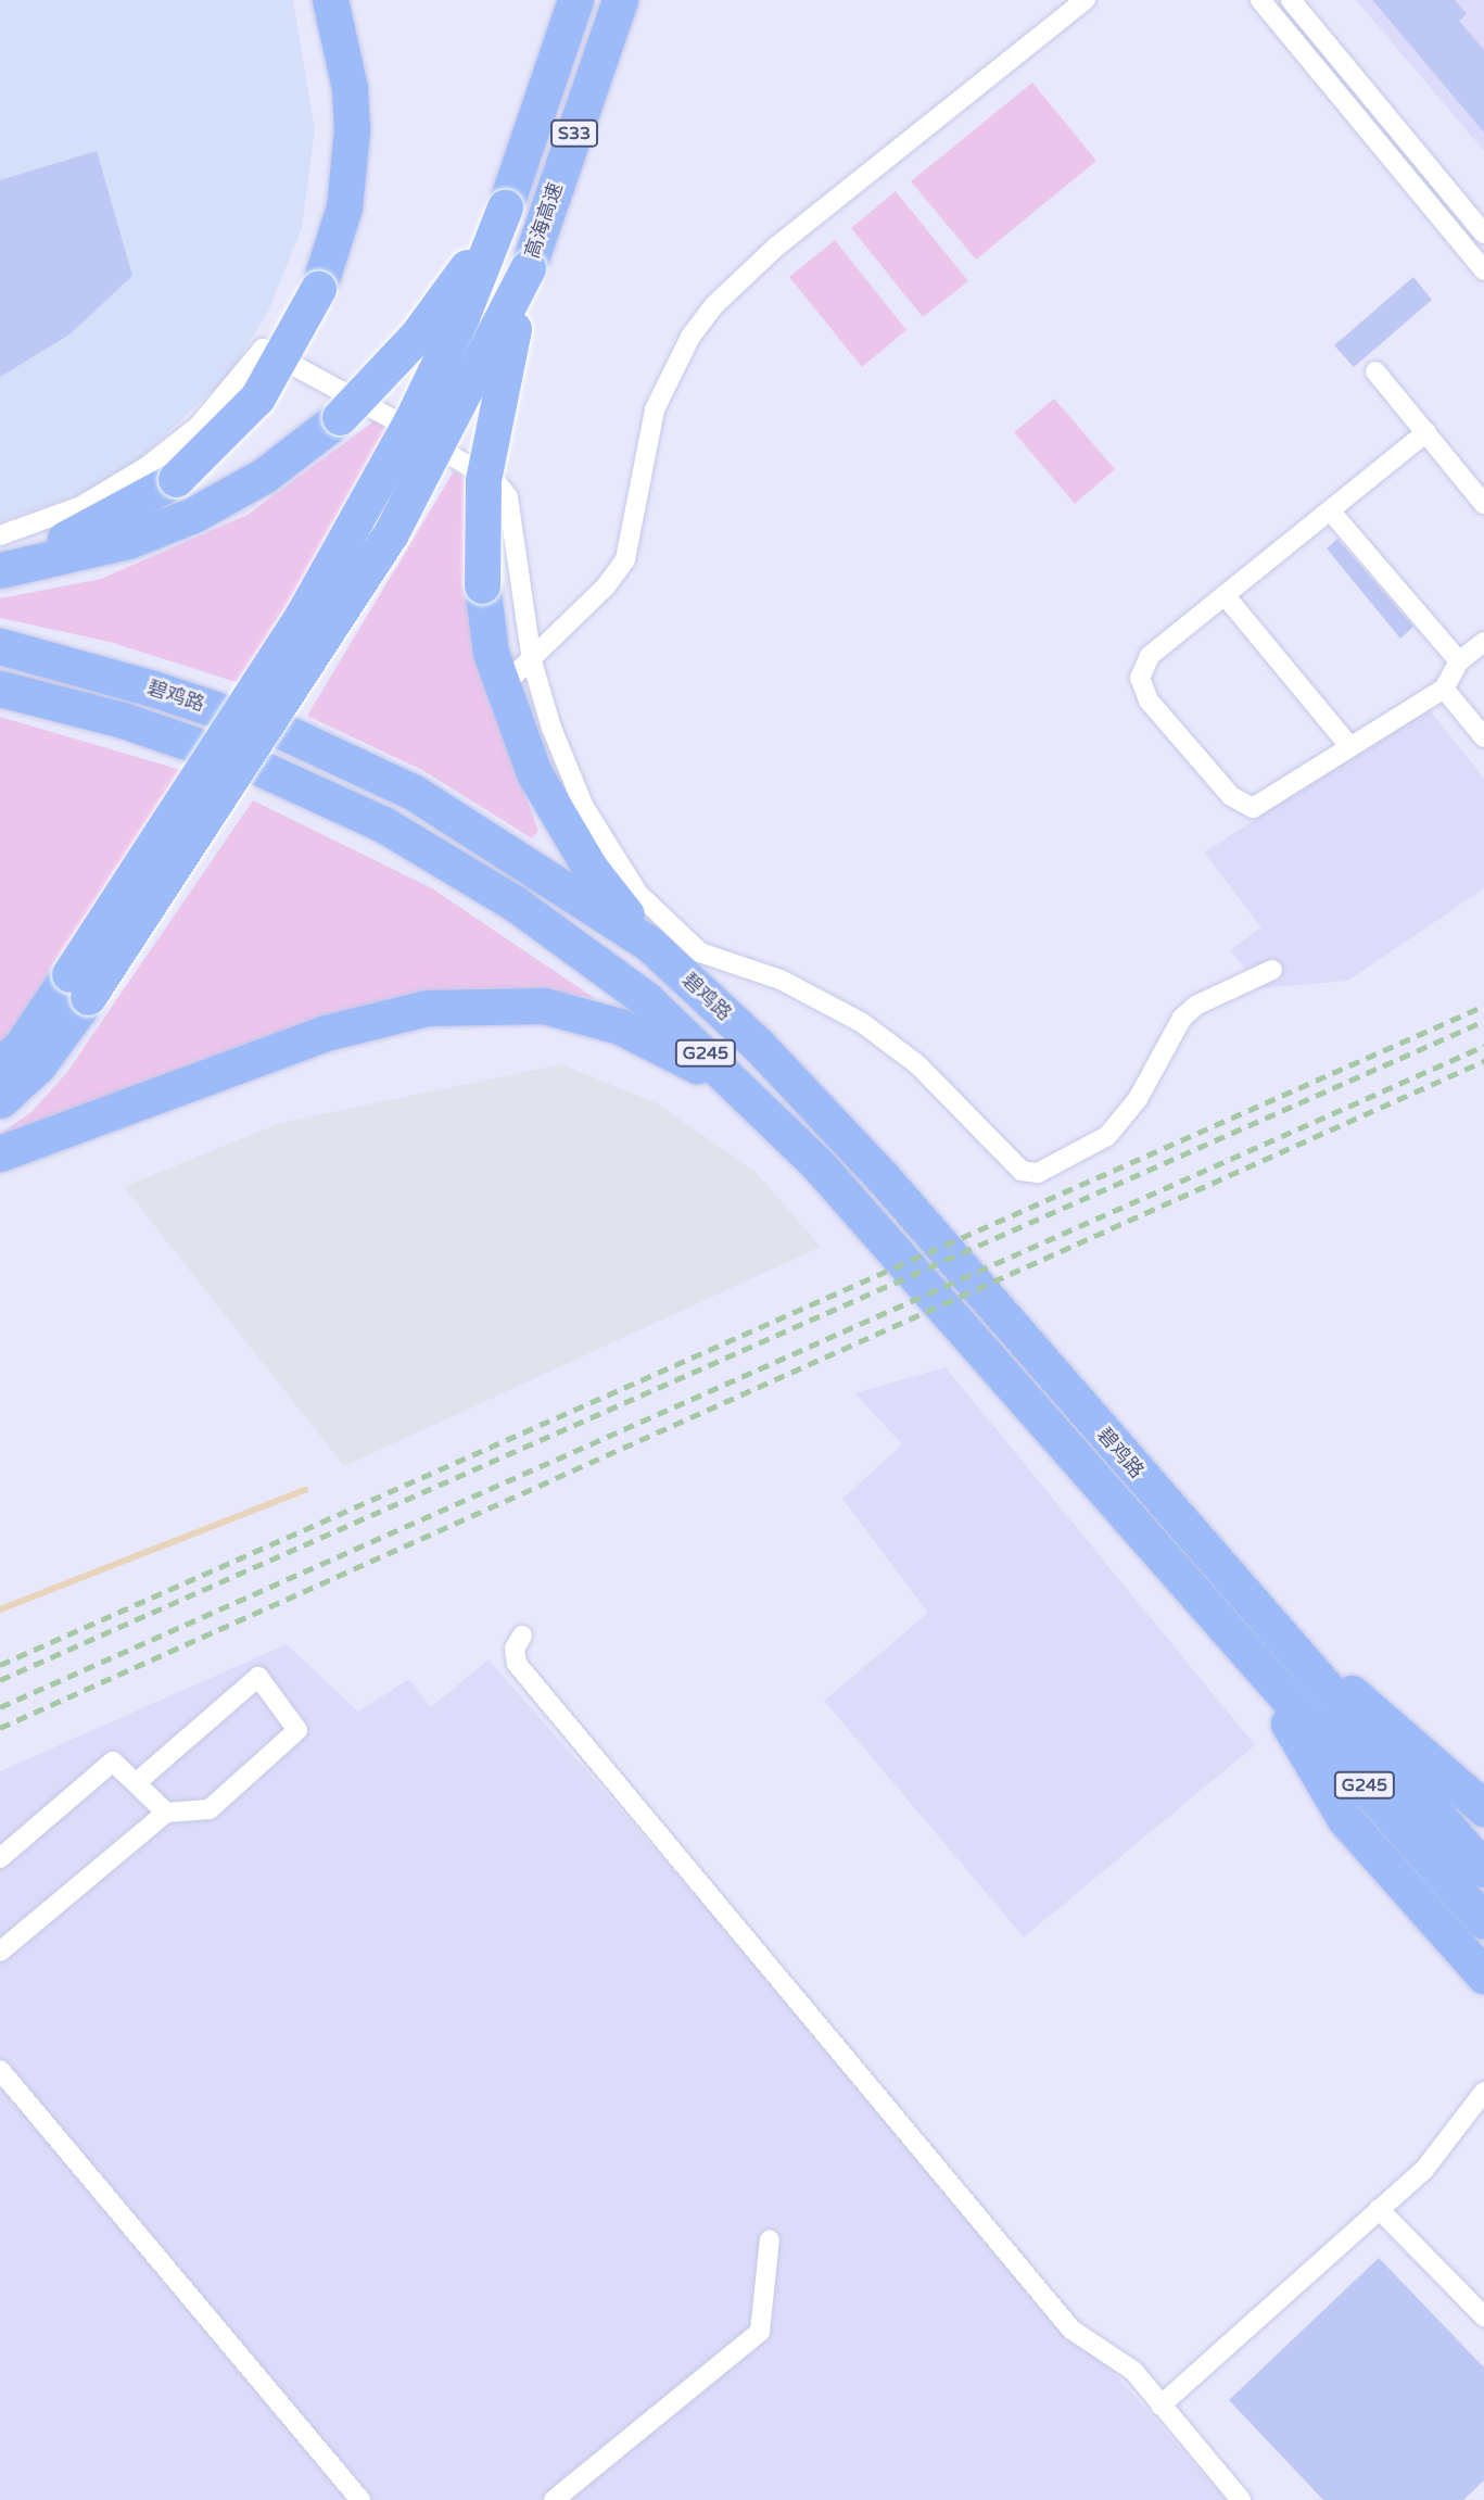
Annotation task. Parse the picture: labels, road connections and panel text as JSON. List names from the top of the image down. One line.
{"streets":{"highway":["S33","高海高速","碧鸡路","G245"]},"crossings":[["碧鸡路","G245"]]}
